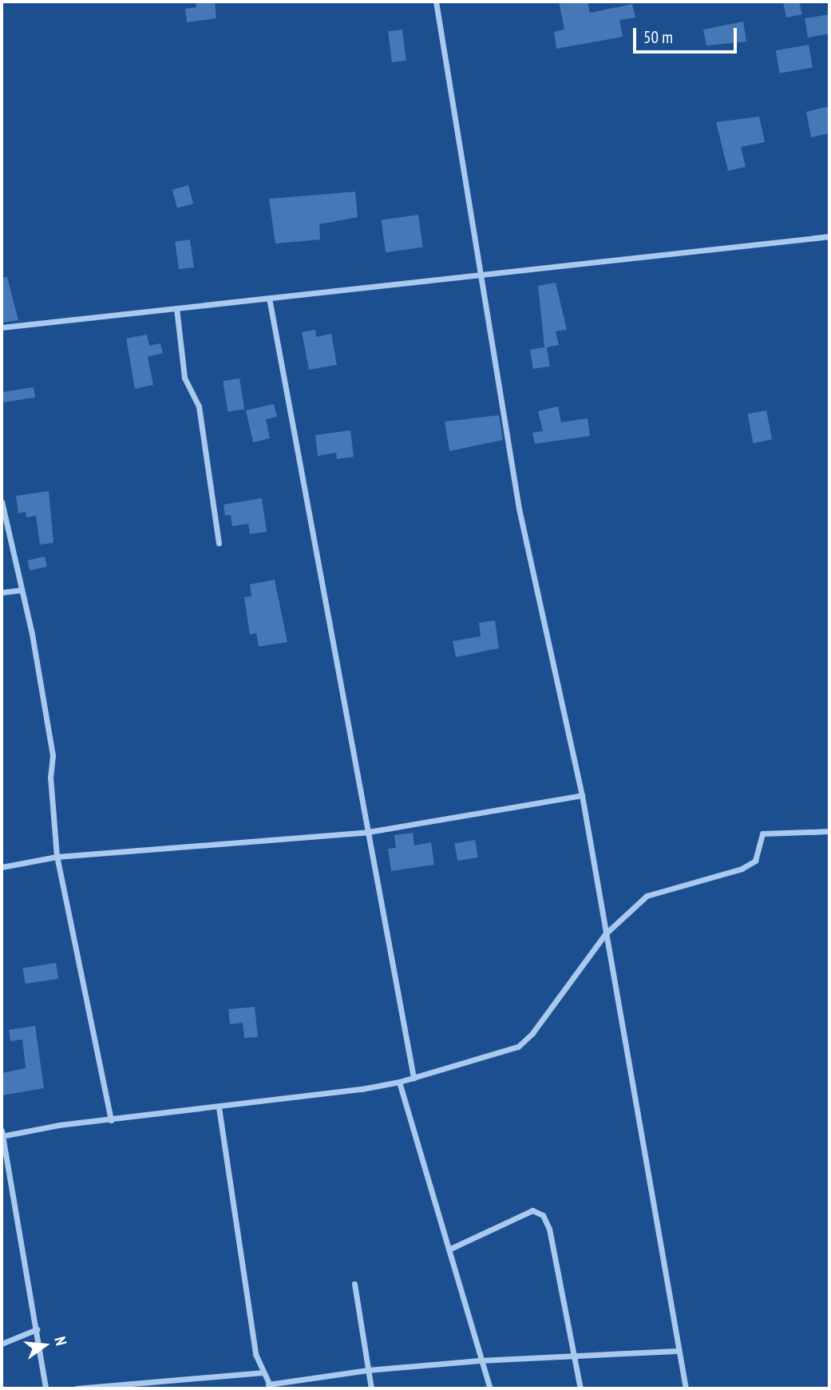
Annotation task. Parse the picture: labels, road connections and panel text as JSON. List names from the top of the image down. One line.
{"scale_bar":"50 m","north":"right"}
